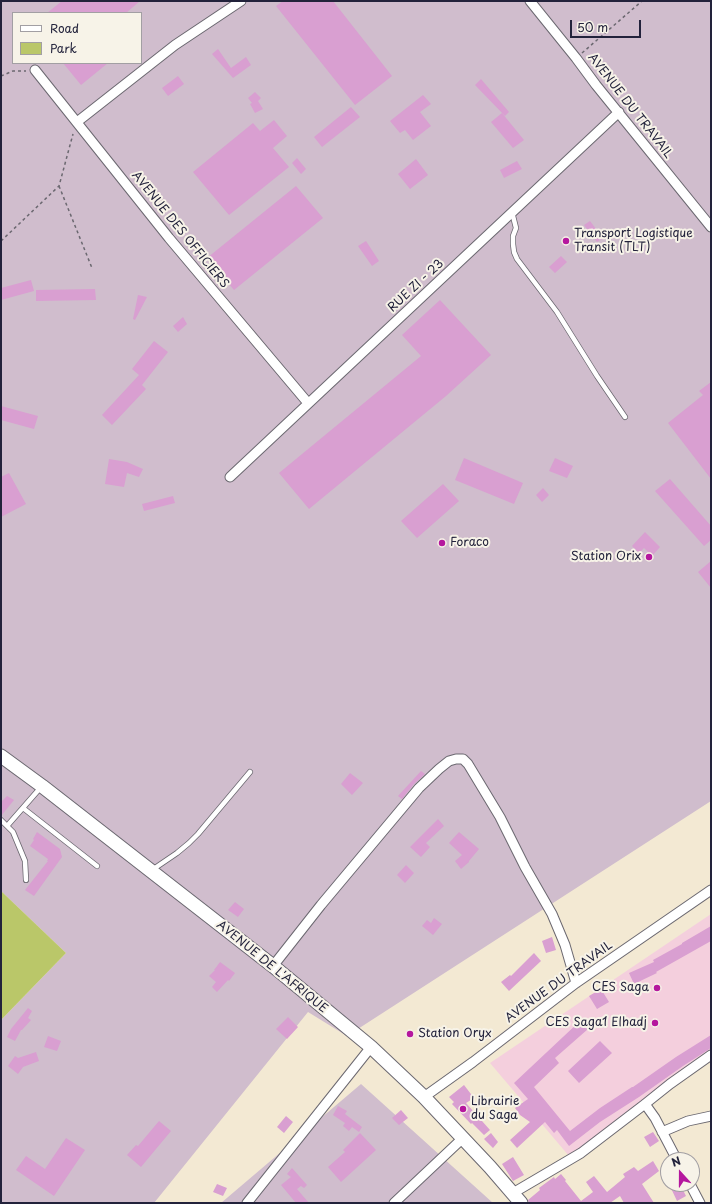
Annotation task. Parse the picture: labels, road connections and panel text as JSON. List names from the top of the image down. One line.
{"streets":{"main road":["AVENUE DE L'AFRIQUE"],"street":["AVENUE DU TRAVAIL","AVENUE DES OFFICIERS","RUE ZI - 23"]},"crossings":[["AVENUE DU TRAVAIL","RUE ZI - 23"],["AVENUE DU TRAVAIL","AVENUE DE L'AFRIQUE"],["AVENUE DES OFFICIERS","RUE ZI - 23"]],"places":["Transport Logistique Transit (TLT)","Foraco","Station Orix","CES Saga","CES Saga1 Elhadj","Station Oryx","Librairie du Saga"],"legend":["Road","Park"],"scale_bar":"50 m","north":"top"}
